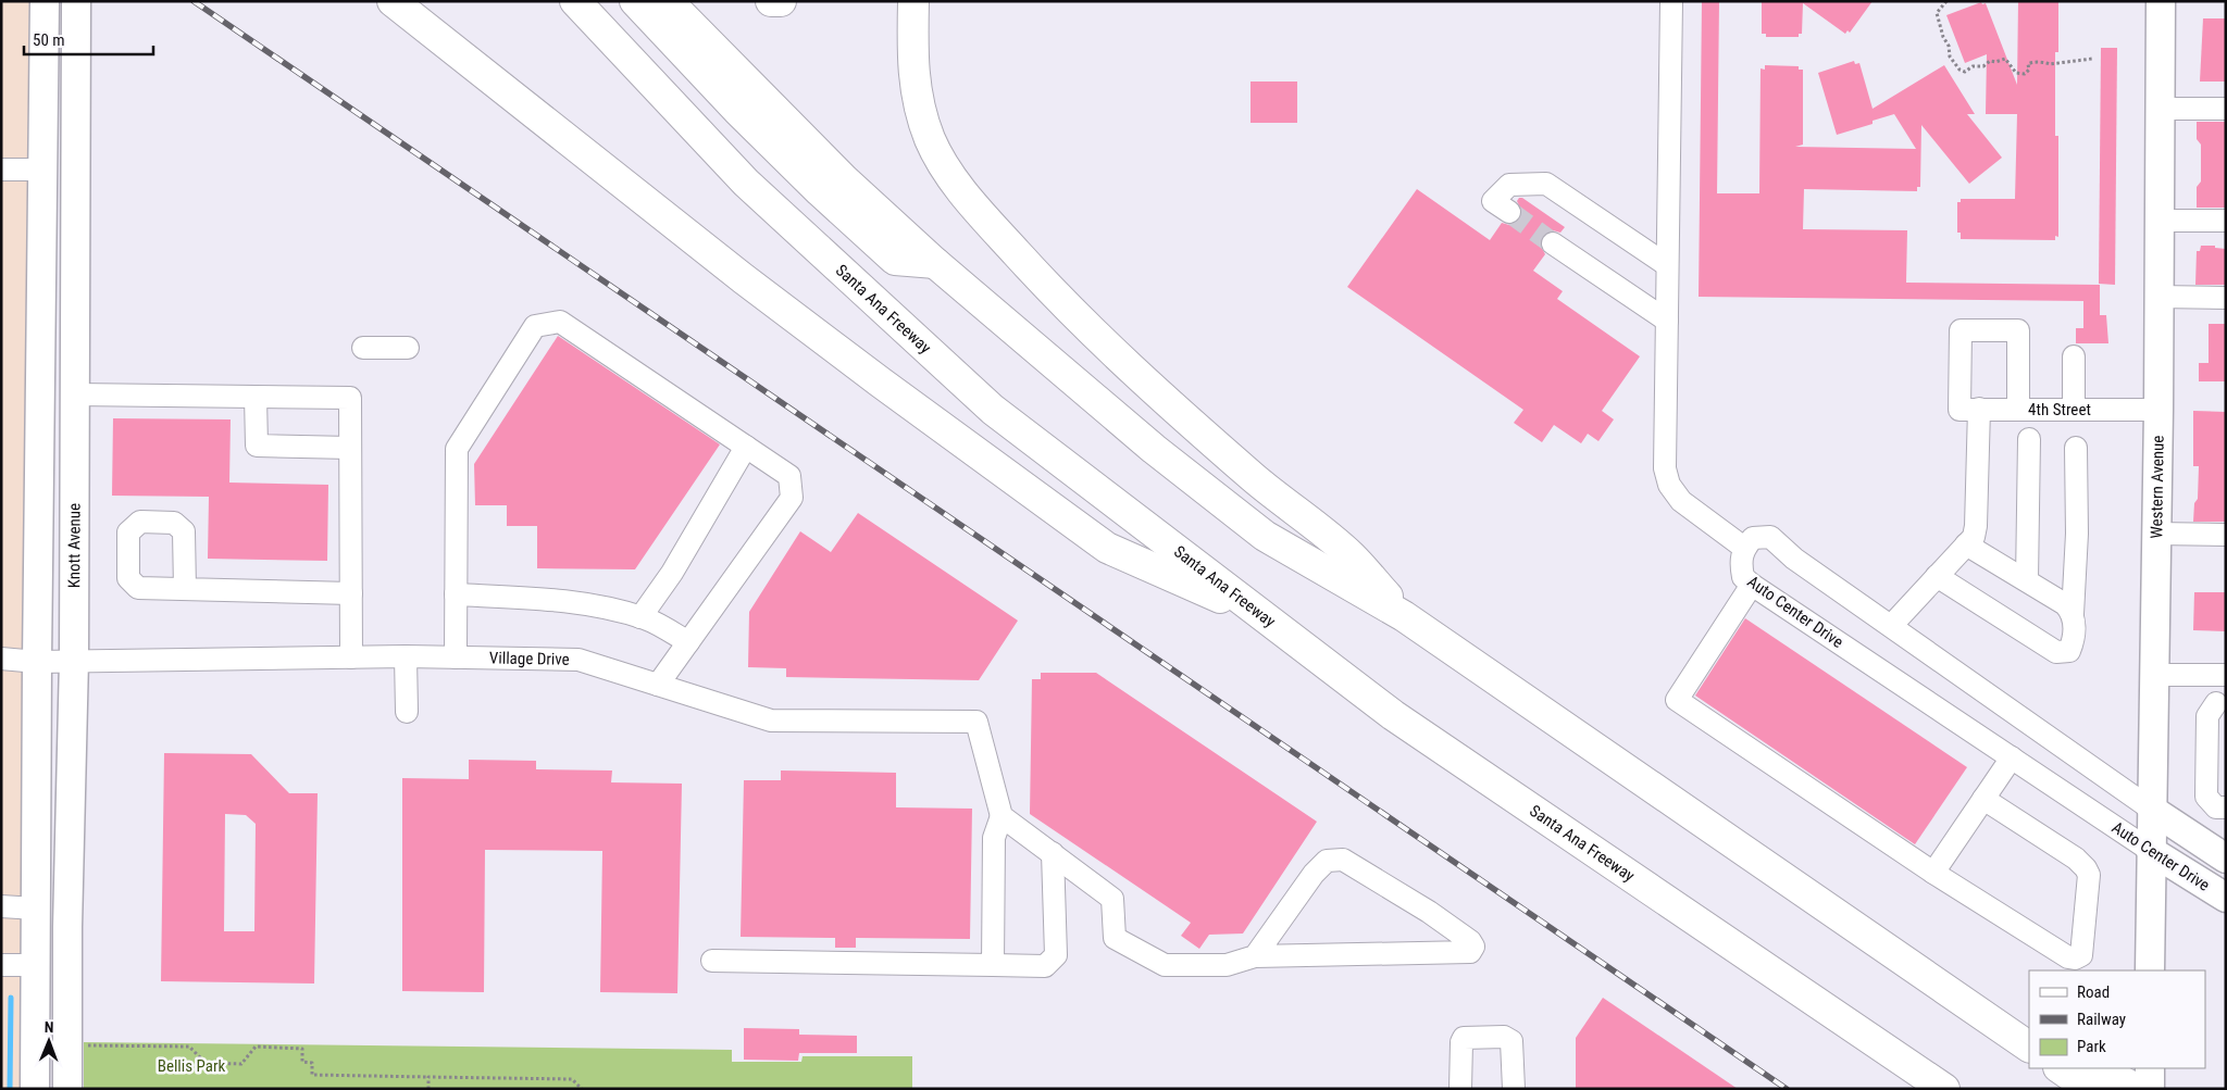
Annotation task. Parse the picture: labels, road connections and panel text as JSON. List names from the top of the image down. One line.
{"streets":{"highway":["Santa Ana Freeway"],"main road":["Western Avenue","Knott Avenue","Auto Center Drive"],"street":["4th Street","Village Drive"]},"crossings":[["4th Street","Western Avenue"],["Western Avenue","Auto Center Drive"],["Knott Avenue","Village Drive"]],"parks":["Bellis Park"],"legend":["Road","Railway","Park"],"scale_bar":"50 m","north":"top"}
